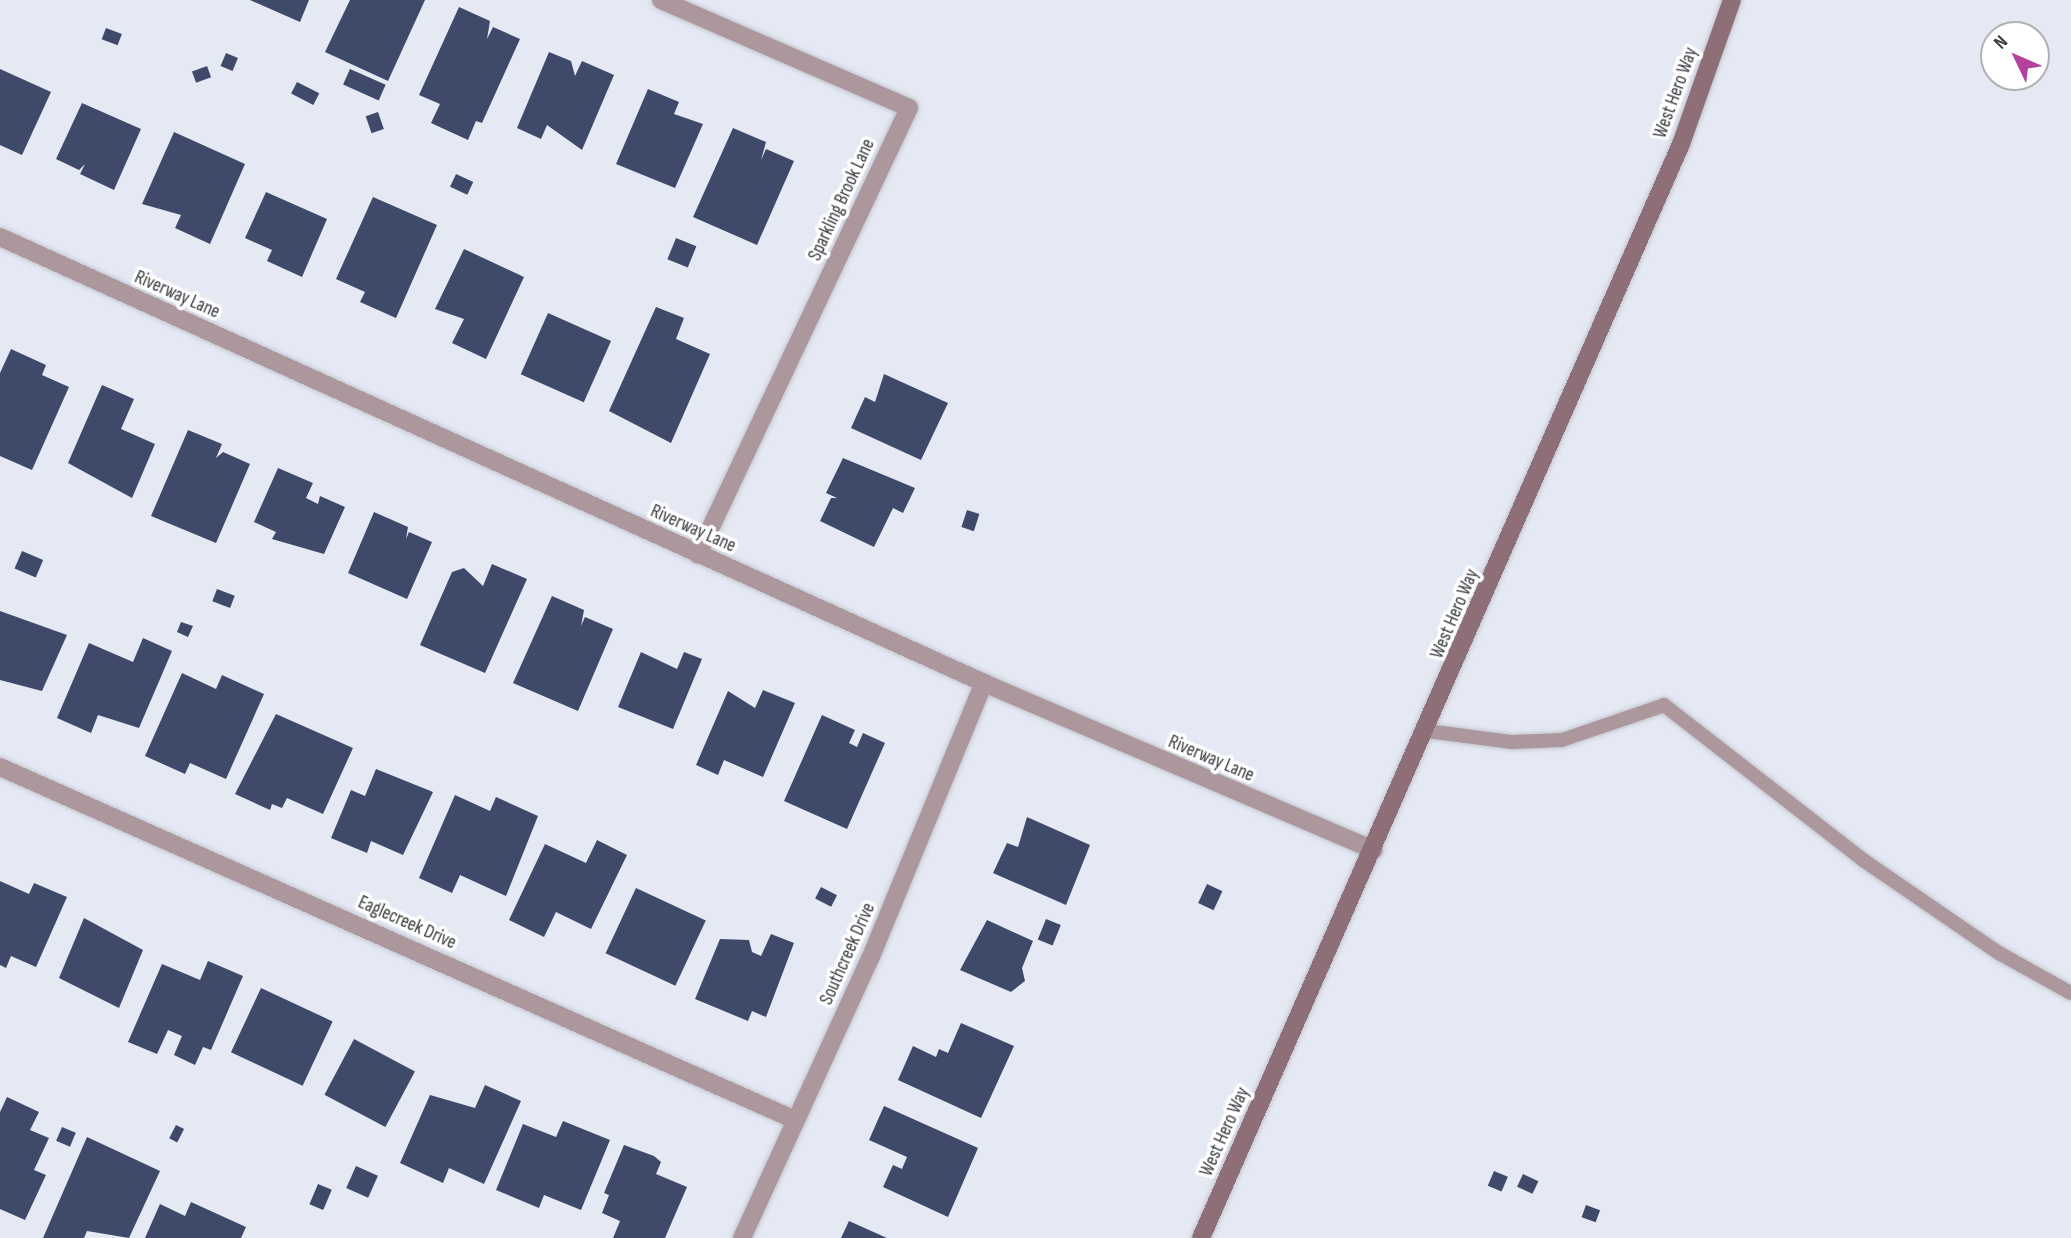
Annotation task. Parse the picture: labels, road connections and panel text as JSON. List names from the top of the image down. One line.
{"streets":{"main road":["West Hero Way"],"street":["Sparkling Brook Lane","Riverway Lane","Eaglecreek Drive","Southcreek Drive"]},"crossings":[["West Hero Way","Riverway Lane"],["Sparkling Brook Lane","Riverway Lane"],["Riverway Lane","Southcreek Drive"],["Eaglecreek Drive","Southcreek Drive"]],"north":"top left"}
